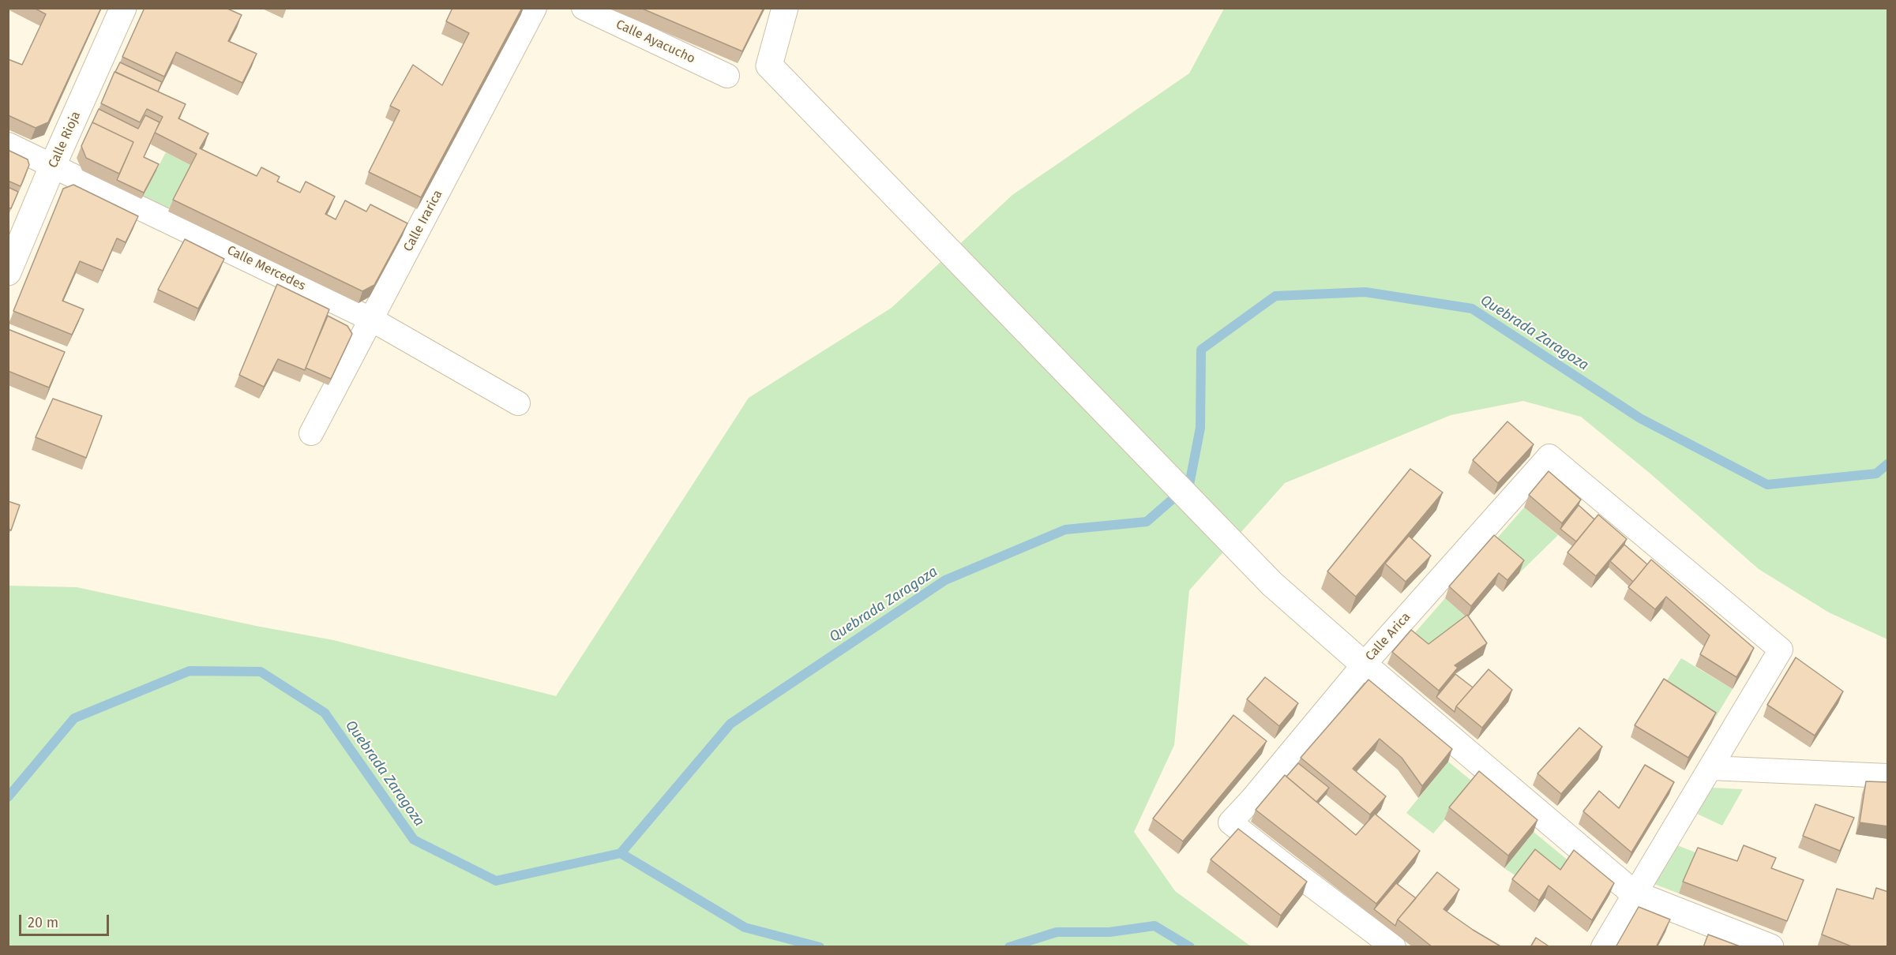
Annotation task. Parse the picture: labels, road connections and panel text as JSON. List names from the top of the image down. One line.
{"streets":{"street":["Calle Ayacucho","Calle Rioja","Calle Irarica","Calle Mercedes","Calle Arica"]},"crossings":[["Calle Rioja","Calle Mercedes"],["Calle Irarica","Calle Mercedes"]],"water":["Quebrada Zaragoza"],"scale_bar":"20 m"}
